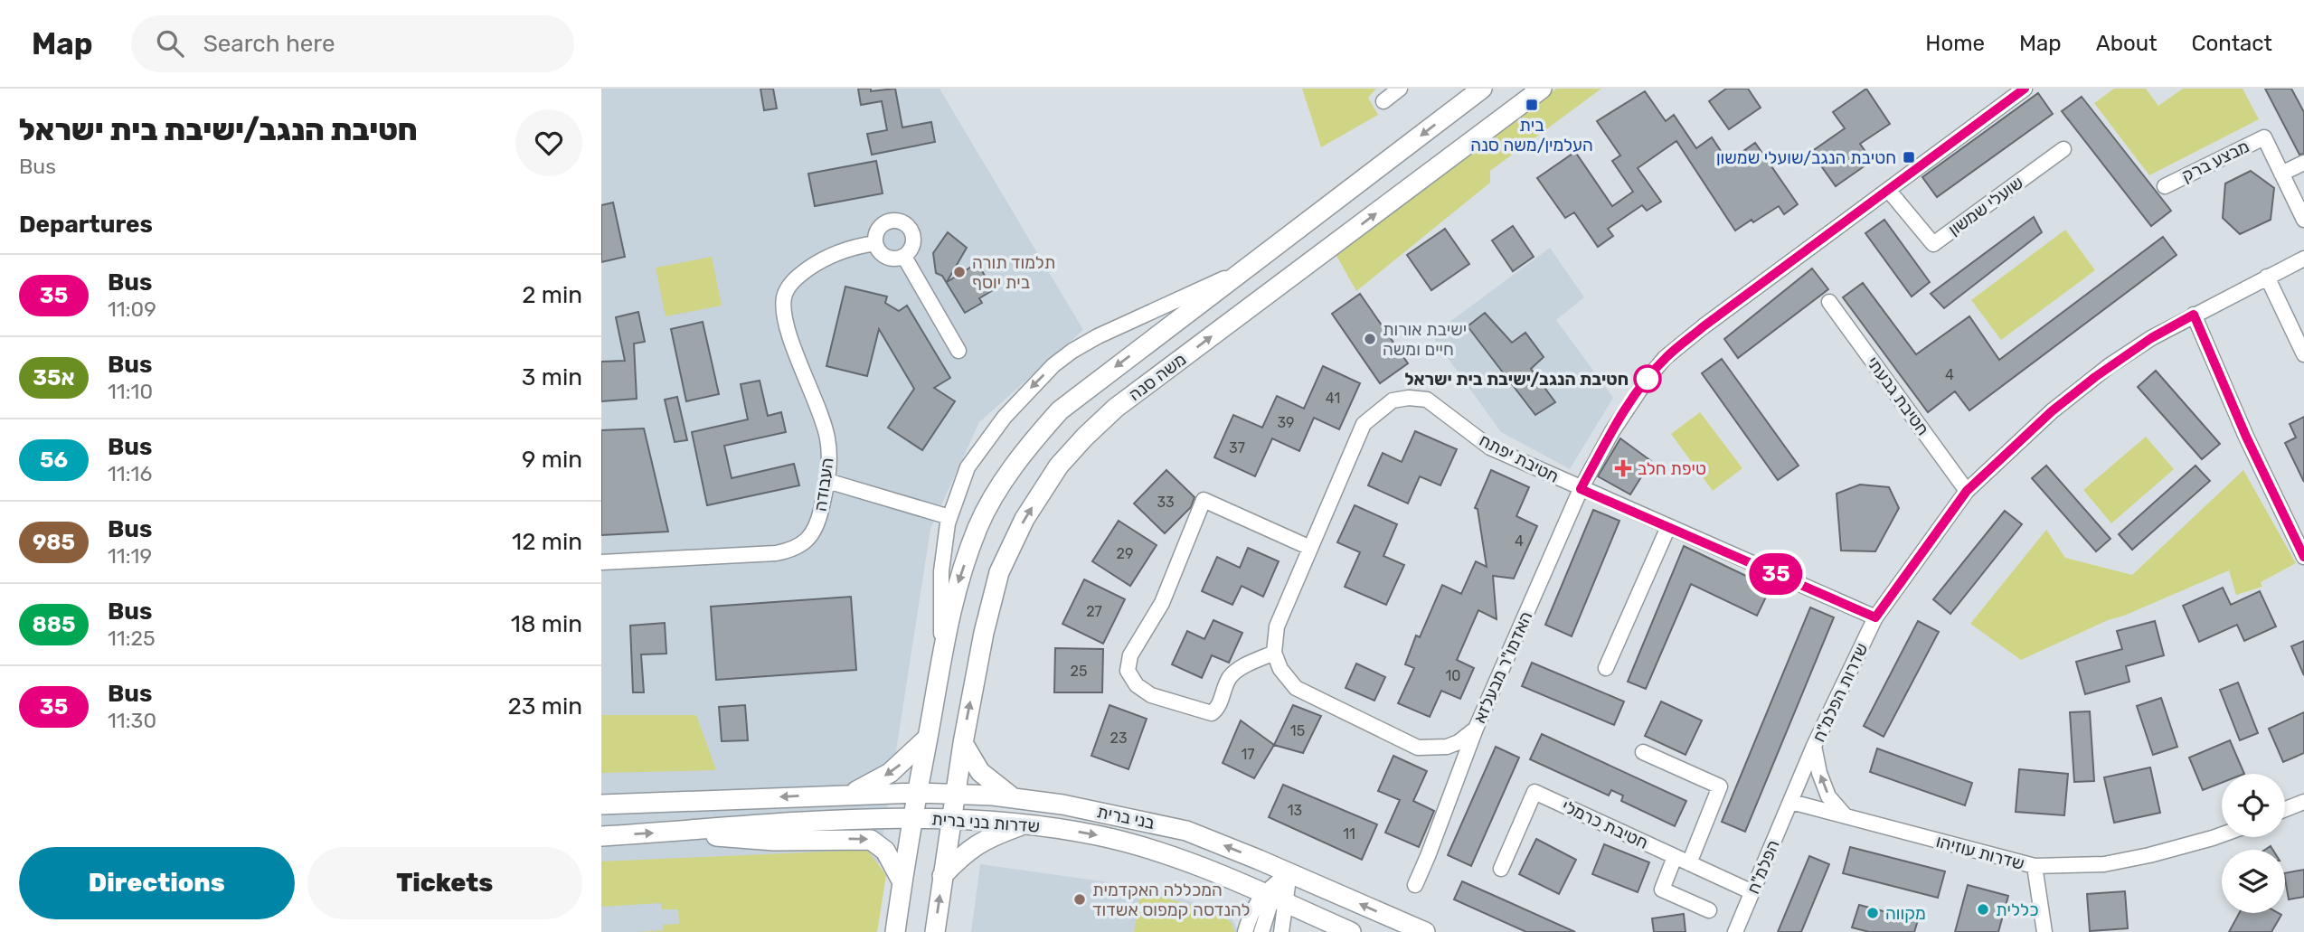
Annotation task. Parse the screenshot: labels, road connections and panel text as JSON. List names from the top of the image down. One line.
{"streets":{"main road":["משה סנה","בני ברית","שדרות בני ברית"],"street":["מבצע ברק","שועלי שמשון","חטיבת גבעתי","חטיבת יפתח","העבודה","האדמו\"ר מבעלזא","שדרות הפלמ\"ח","חטיבת כרמלי","שדרות עוזיהו","הפלמ\"ח"]},"crossings":[["שועלי שמשון","האדמו\"ר מבעלזא"],["משה סנה","בני ברית"],["משה סנה","שדרות בני ברית"],["חטיבת גבעתי","שדרות הפלמ\"ח"],["חטיבת יפתח","האדמו\"ר מבעלזא"],["חטיבת יפתח","שדרות הפלמ\"ח"],["שדרות הפלמ\"ח","שדרות עוזיהו"],["שדרות הפלמ\"ח","הפלמ\"ח"],["בני ברית","שדרות בני ברית"],["חטיבת כרמלי","הפלמ\"ח"],["שדרות עוזיהו","הפלמ\"ח"]],"one_way":["בני ברית","שדרות בני ברית"],"places":{"transit":["בית העלמין/משה סנה","חטיבת הנגב/שועלי שמשון"],"other":["תלמוד תורה בית יוסף","ישיבת אורות חיים ומשה","חטיבת הנגב/ישיבת בית ישראל","המכללה האקדמית להנדסה קמפוס אשדוד","כללית","מקווה"],"health":["טיפת חלב"]},"lines":["bus line 35"],"house_numbers":["4","41","39","37","33","4","29","27","25","10","15","23","17","13","11"],"page":{"header":"Map","search":"Search here","nav":["Home","Map","About","Contact"],"heading":[["חטיבת הנגב/ישיבת בית ישראל","Bus"],"Departures"],"on_map":"35","list":[{"mark":"35","name":"Bus","note":"11:09","value":"2 min"},{"mark":"35א","name":"Bus","note":"11:10","value":"3 min"},{"mark":"56","name":"Bus","note":"11:16","value":"9 min"},{"mark":"985","name":"Bus","note":"11:19","value":"12 min"},{"mark":"885","name":"Bus","note":"11:25","value":"18 min"},{"mark":"35","name":"Bus","note":"11:30","value":"23 min"}],"buttons":["Directions","Tickets"]}}
